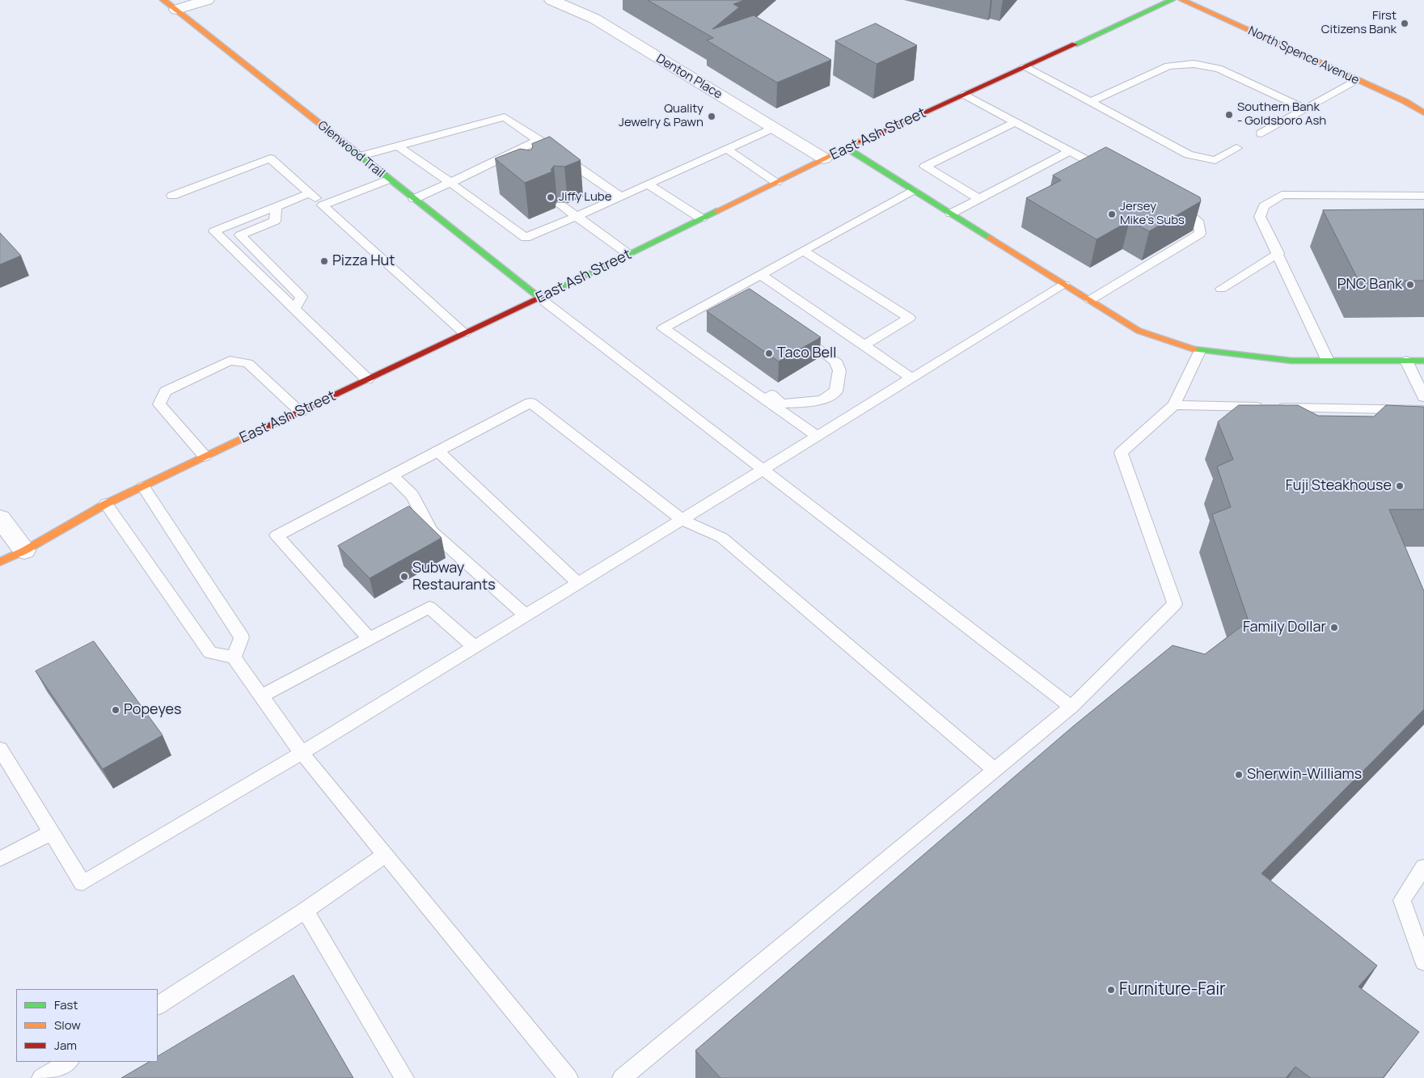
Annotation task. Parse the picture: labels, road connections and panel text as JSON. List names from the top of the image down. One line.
{"streets":{"street":["North Spence Avenue","Denton Place","East Ash Street","Glenwood Trail"]},"crossings":[["Denton Place","East Ash Street"],["East Ash Street","Glenwood Trail"]],"places":["First Citizens Bank","Southern Bank - Goldsboro Ash","Quality Jewelry & Pawn","Jiffy Lube","Jersey Mike's Subs","Pizza Hut","PNC Bank","Taco Bell","Fuji Steakhouse","Subway Restaurants","Family Dollar","Popeyes","Sherwin-Williams","Furniture-Fair"],"legend":["Fast","Slow","Jam"]}
